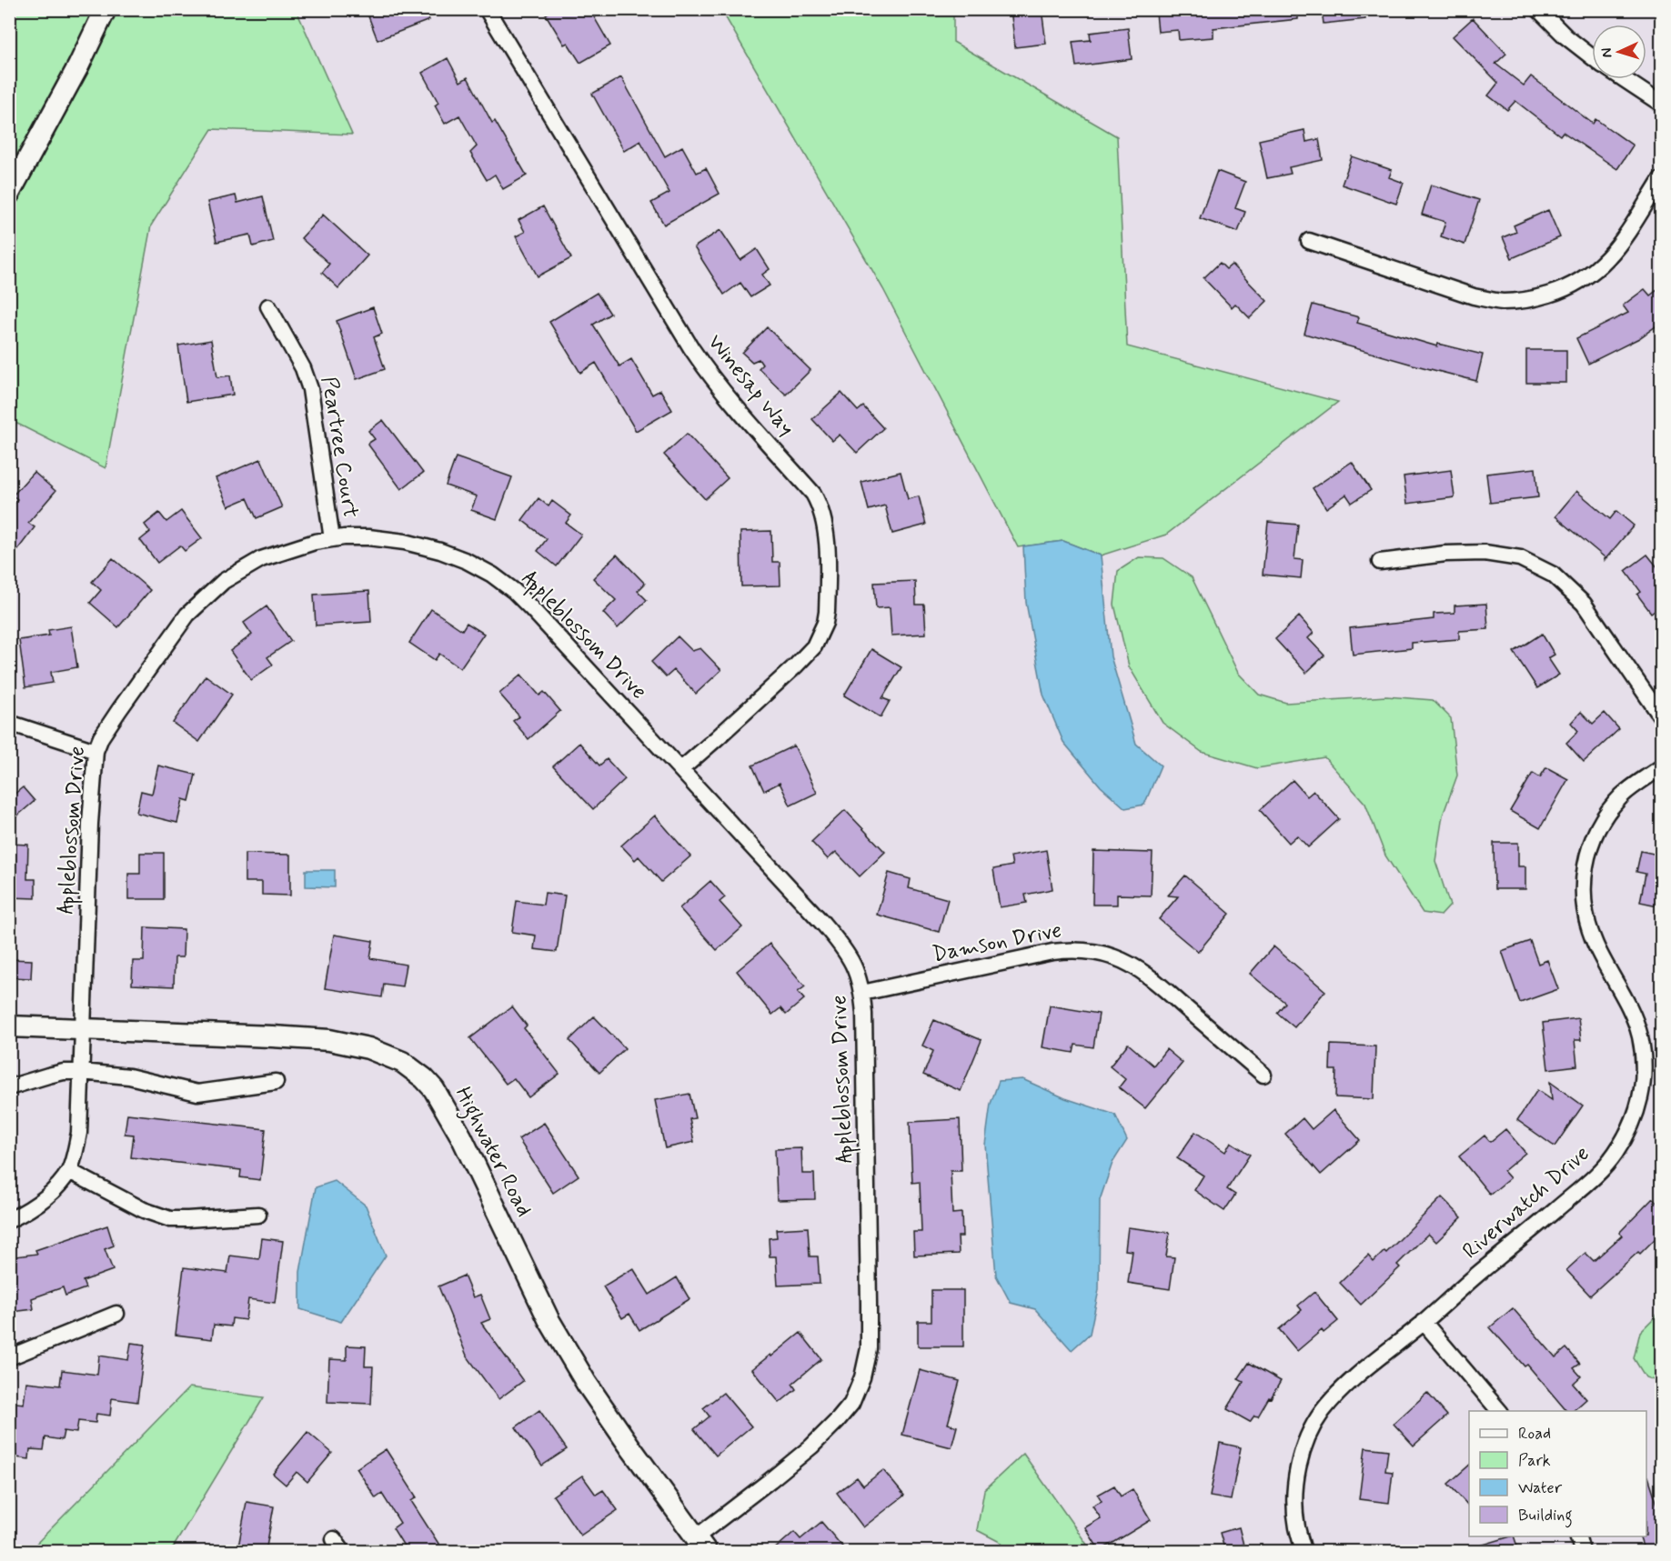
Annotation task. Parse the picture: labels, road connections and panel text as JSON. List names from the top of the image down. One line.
{"streets":{"street":["Winesap Way","Peartree Court","Appleblossom Drive","Damson Drive","Highwater Road","Riverwatch Drive"]},"crossings":[["Winesap Way","Appleblossom Drive"],["Peartree Court","Appleblossom Drive"],["Appleblossom Drive","Damson Drive"],["Appleblossom Drive","Highwater Road"]],"legend":["Road","Park","Water","Building"],"north":"left"}
